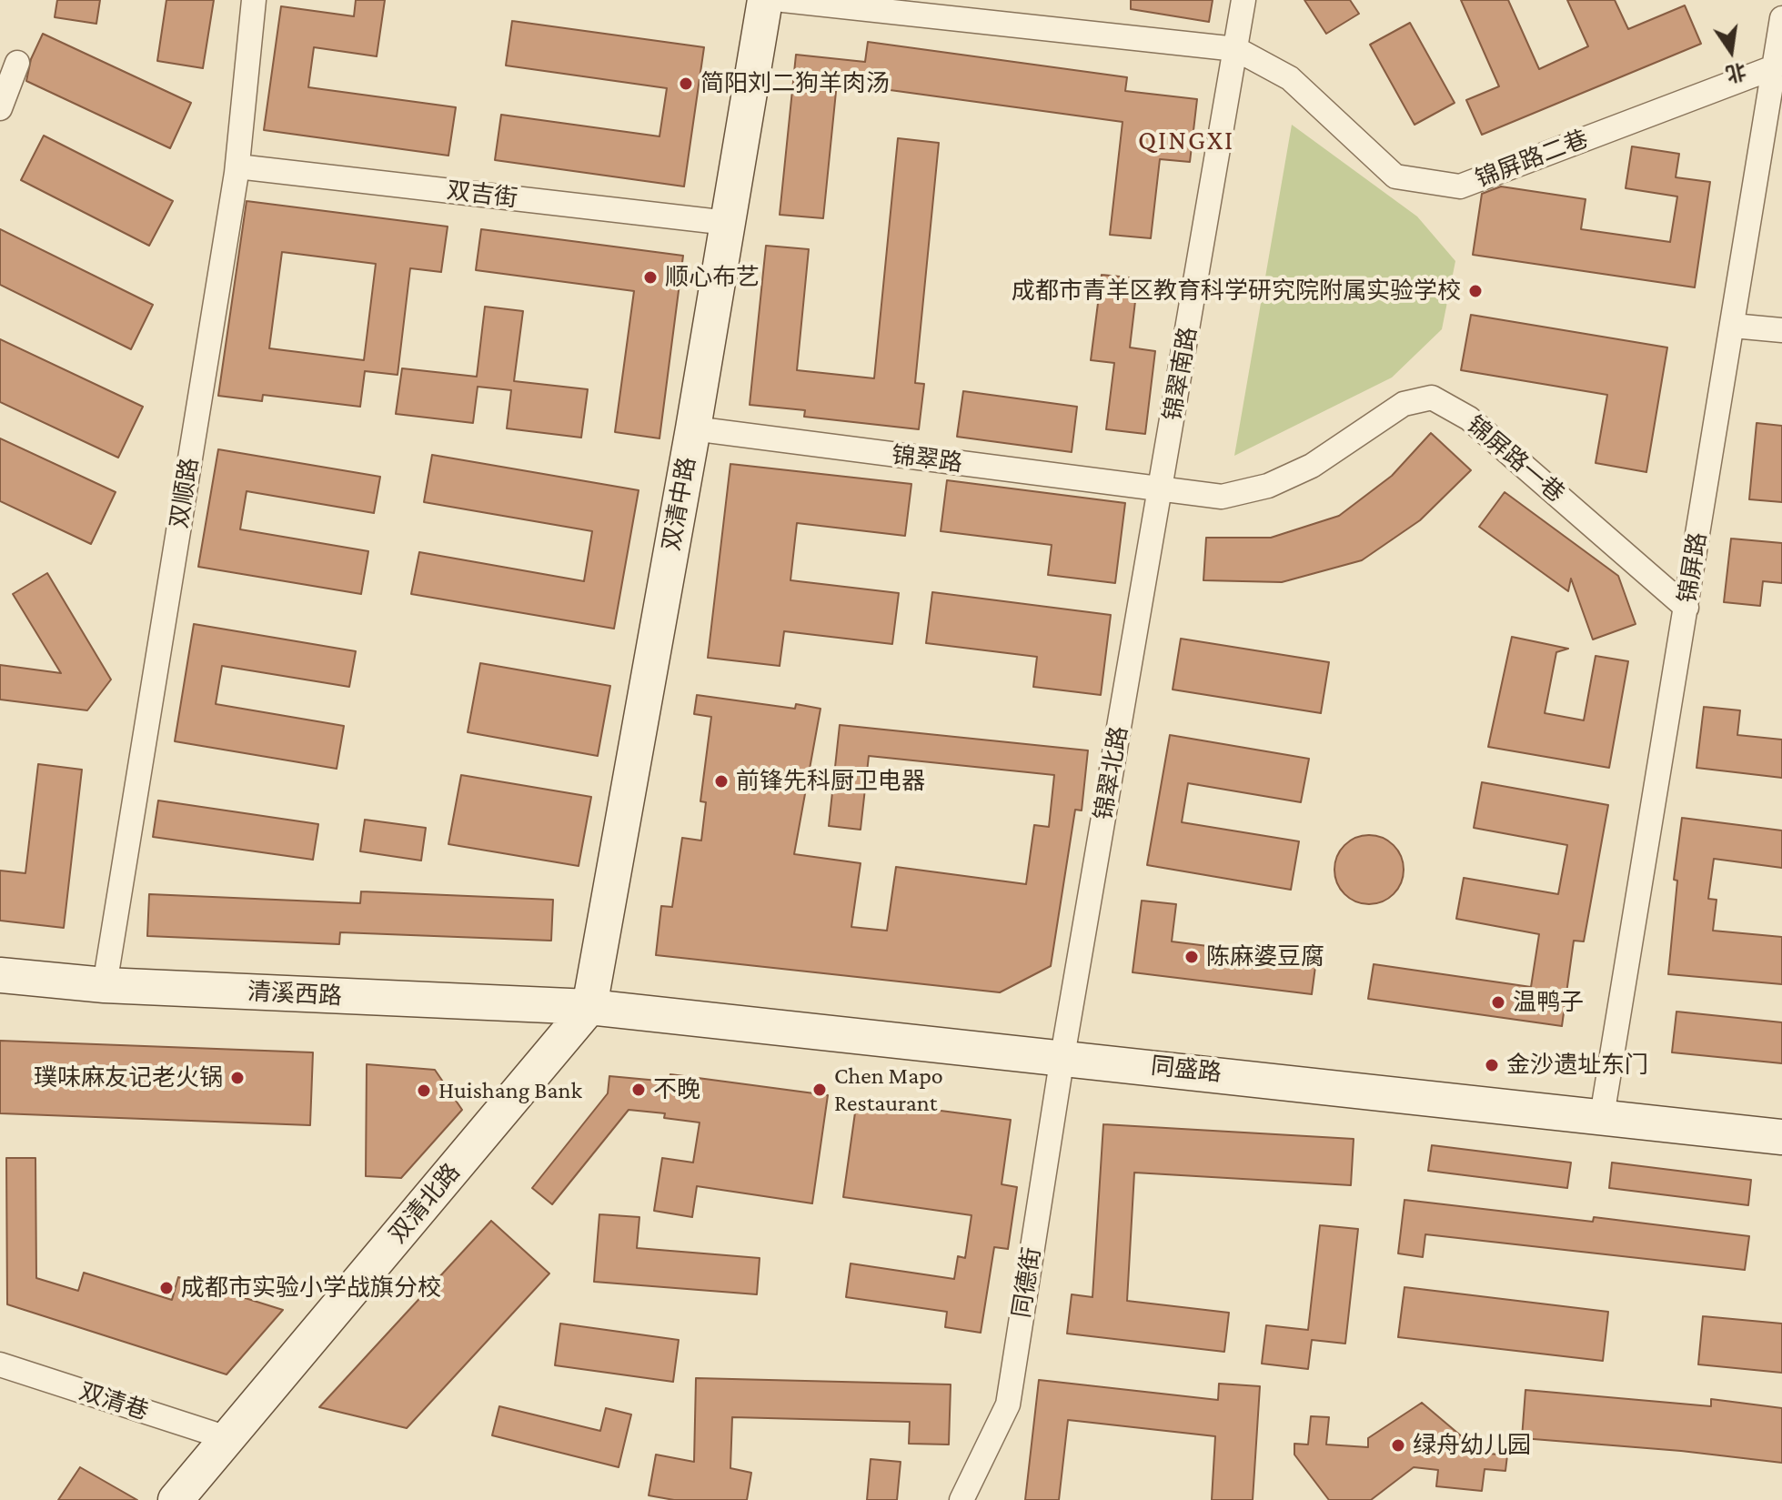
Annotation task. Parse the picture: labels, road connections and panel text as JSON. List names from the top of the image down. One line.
{"streets":{"street":["锦屏路二巷","双吉街","锦翠南路","锦翠路","锦屏路一巷","双顺路","双清中路","锦屏路","锦翠北路","清溪西路","同盛路","双清北路","同德街","双清巷"]},"crossings":[["锦屏路二巷","锦翠南路"],["锦屏路二巷","锦屏路"],["双吉街","双顺路"],["双吉街","双清中路"],["锦翠南路","锦翠路"],["锦翠南路","锦屏路一巷"],["锦翠南路","锦翠北路"],["锦翠路","锦屏路一巷"],["锦翠路","双清中路"],["锦翠路","锦翠北路"],["锦屏路一巷","锦屏路"],["锦屏路一巷","锦翠北路"],["双顺路","清溪西路"],["双清中路","清溪西路"],["双清中路","同盛路"],["双清中路","双清北路"],["锦屏路","同盛路"],["锦翠北路","同盛路"],["锦翠北路","同德街"],["清溪西路","同盛路"],["清溪西路","双清北路"],["同盛路","双清北路"],["同盛路","同德街"],["双清北路","双清巷"]],"districts":["QINGXI"],"places":["简阳刘二狗羊肉汤","顺心布艺","成都市青羊区教育科学研究院附属实验学校","前锋先科厨卫电器","陈麻婆豆腐","温鸭子","金沙遗址东门","璞味麻友记老火锅","不晚","Chen Mapo Restaurant","Huishang Bank","成都市实验小学战旗分校","绿舟幼儿园"],"north":"bottom"}
